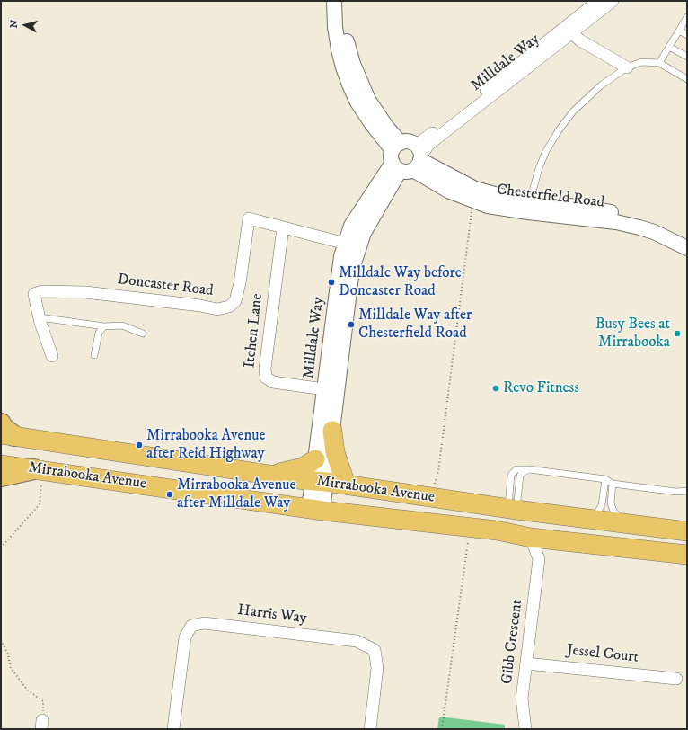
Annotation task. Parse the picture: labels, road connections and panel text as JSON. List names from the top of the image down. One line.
{"streets":{"main road":["Mirrabooka Avenue"],"street":["Milldale Way","Chesterfield Road","Doncaster Road","Itchen Lane","Harris Way","Gibb Crescent","Jessel Court"]},"crossings":[["Milldale Way","Chesterfield Road"],["Milldale Way","Doncaster Road"],["Milldale Way","Itchen Lane"],["Milldale Way","Mirrabooka Avenue"],["Doncaster Road","Itchen Lane"],["Mirrabooka Avenue","Gibb Crescent"],["Gibb Crescent","Jessel Court"]],"places":["Milldale Way before Doncaster Road","Milldale Way after Chesterfield Road","Busy Bees at Mirrabooka","Revo Fitness","Mirrabooka Avenue after Reid Highway","Mirrabooka Avenue after Milldale Way"],"north":"left"}
